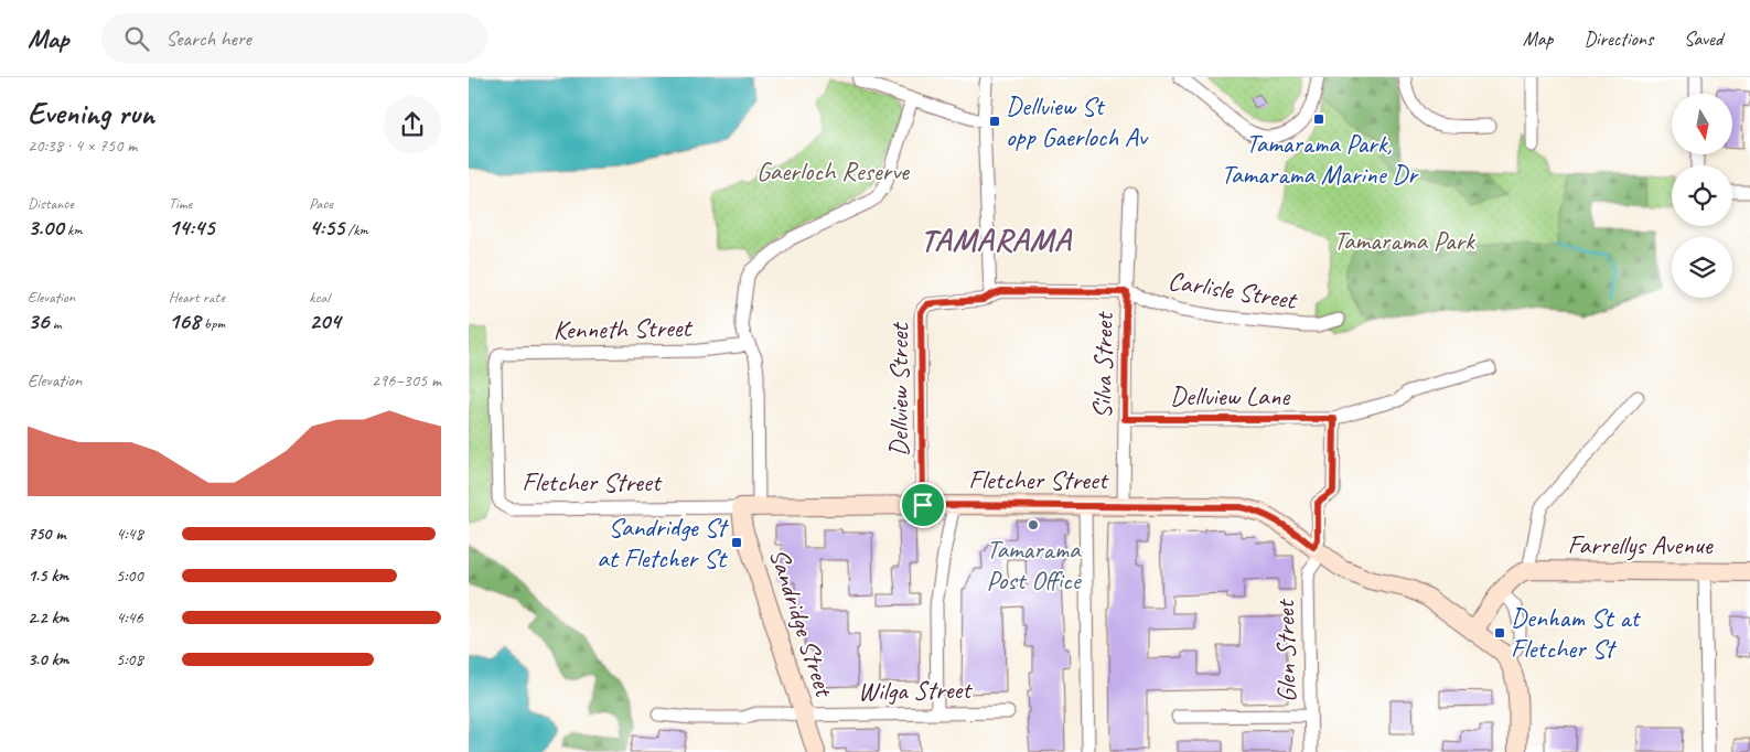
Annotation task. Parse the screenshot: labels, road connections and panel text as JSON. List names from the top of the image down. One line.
{"streets":{"street":["Carlisle Street","Kenneth Street","Silva Street","Dellview Street","Dellview Lane","Fletcher Street","Farrellys Avenue","Sandridge Street","Glen Street","Wilga Street"]},"crossings":[["Carlisle Street","Silva Street"],["Carlisle Street","Dellview Street"],["Kenneth Street","Fletcher Street"],["Silva Street","Dellview Lane"],["Silva Street","Fletcher Street"],["Dellview Street","Fletcher Street"],["Dellview Lane","Glen Street"],["Fletcher Street","Sandridge Street"],["Fletcher Street","Glen Street"],["Sandridge Street","Wilga Street"]],"districts":["TAMARAMA"],"parks":["Gaerloch Reserve","Tamarama Park"],"places":{"transit":["Tamarama Park, Tamarama Marine Dr","Dellview St opp Gaerloch Av","Sandridge St at Fletcher St","Denham St at Fletcher St"],"other":["Tamarama Post Office"]},"north":"bottom","page":{"header":"Map","search":"Search here","nav":["Map","Directions","Saved"],"heading":["Evening run","20:38 · 4 × 750 m"],"stats":[["Distance","3.00 km"],["Time","14:45"],["Pace","4:55 /km"],["Elevation","36 m"],["Heart rate","168 bpm"],["kcal","204"]],"chart":["Elevation","296–305 m"],"list":[{"name":"750 m","note":"4:48"},{"name":"1.5 km","note":"5:00"},{"name":"2.2 km","note":"4:46"},{"name":"3.0 km","note":"5:08"}]}}
